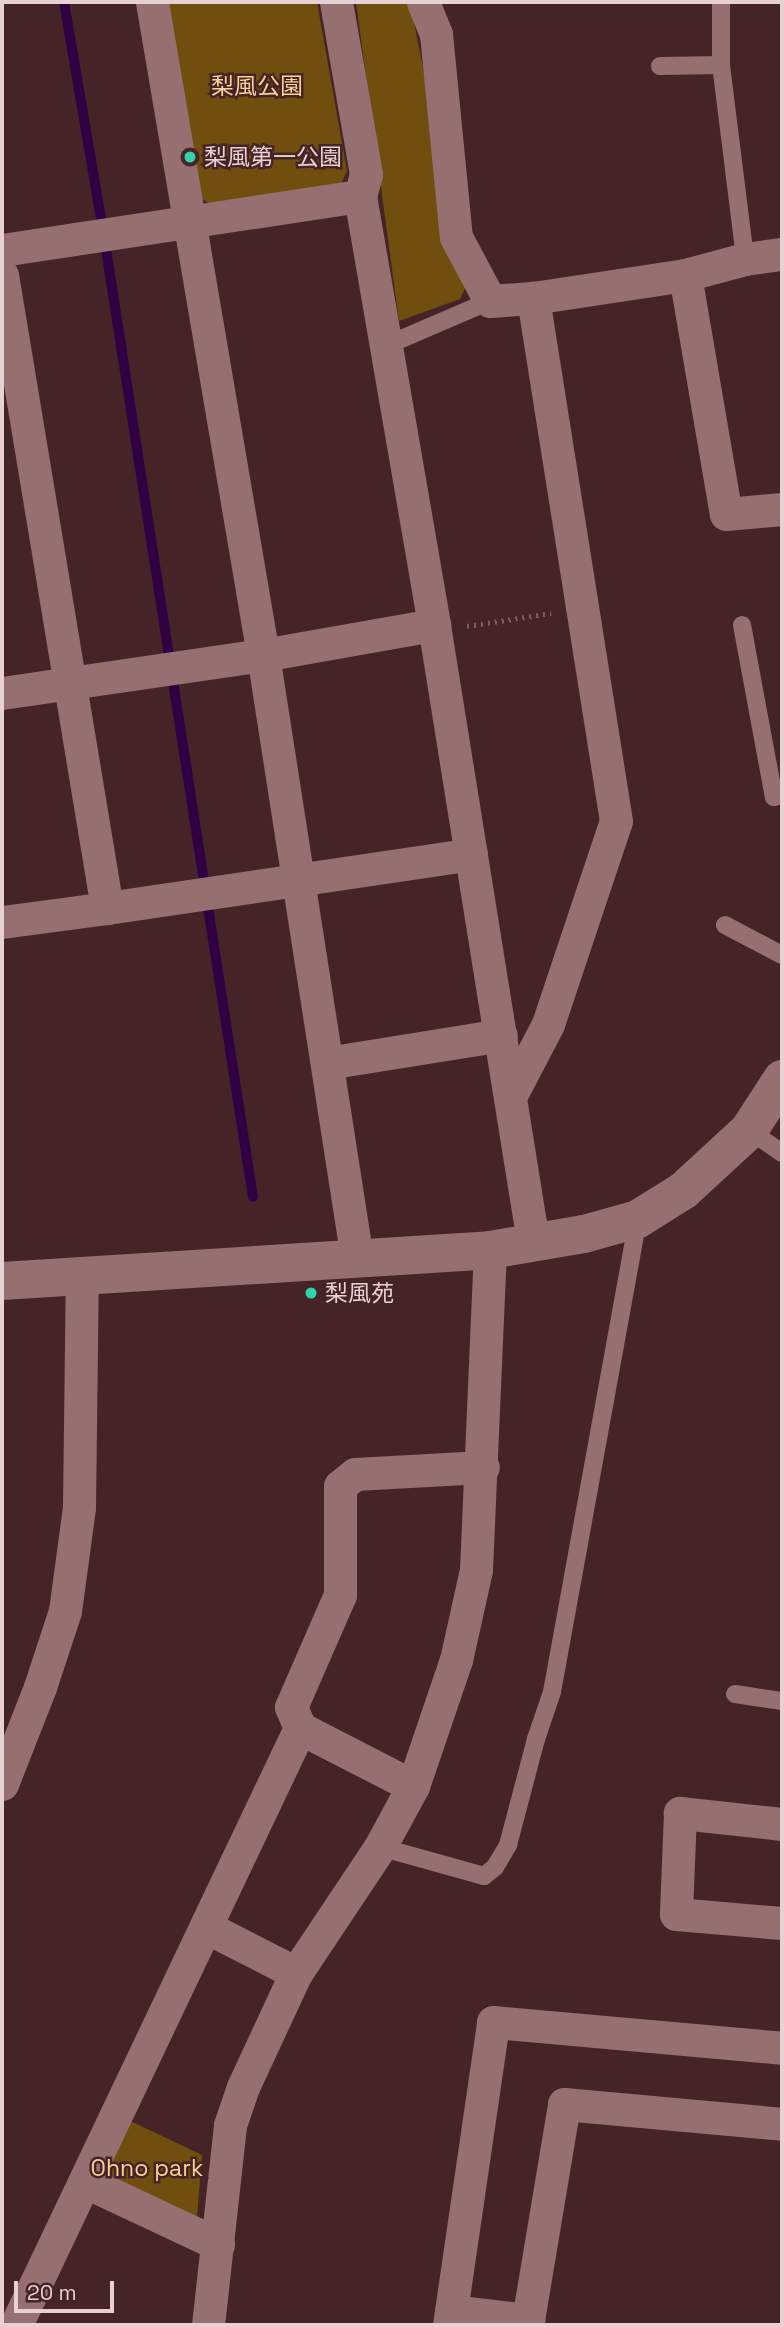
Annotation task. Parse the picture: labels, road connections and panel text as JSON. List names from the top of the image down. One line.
{"parks":["梨風公園","Ohno park"],"places":["梨風第一公園","梨風苑"],"scale_bar":"20 m"}
